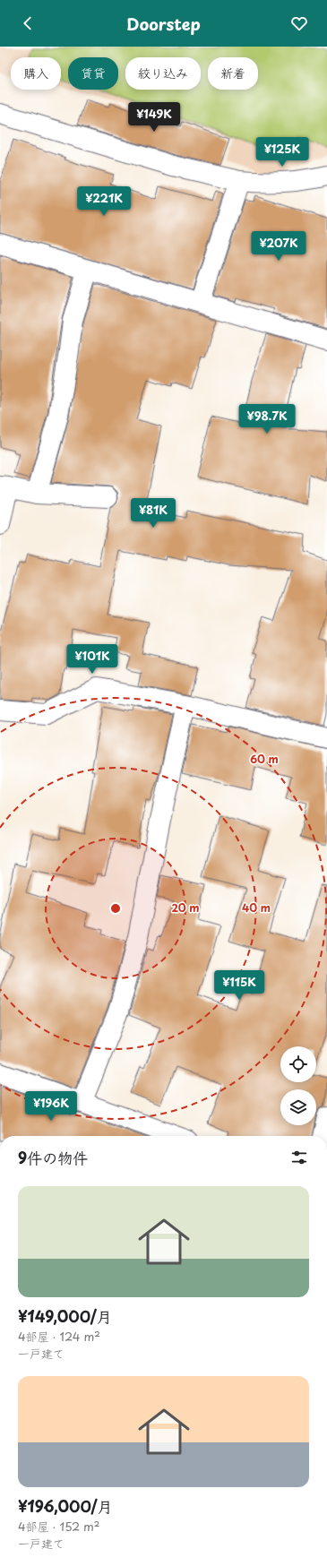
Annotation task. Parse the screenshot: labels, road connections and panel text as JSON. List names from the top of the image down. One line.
{"page":{"header":"Doorstep","chip":["購入","賃貸","絞り込み","新着"],"price":["¥149K","¥125K","¥221K","¥207K","¥98.7K","¥81K","¥101K","¥115K","¥196K"],"heading":"9件の物件","list":[{"name":"¥149,000/月","note":"4部屋 · 124 m² · 一戸建て"},{"name":"¥196,000/月","note":"4部屋 · 152 m² · 一戸建て"}]},"rings":["60 m","20 m","40 m"]}
